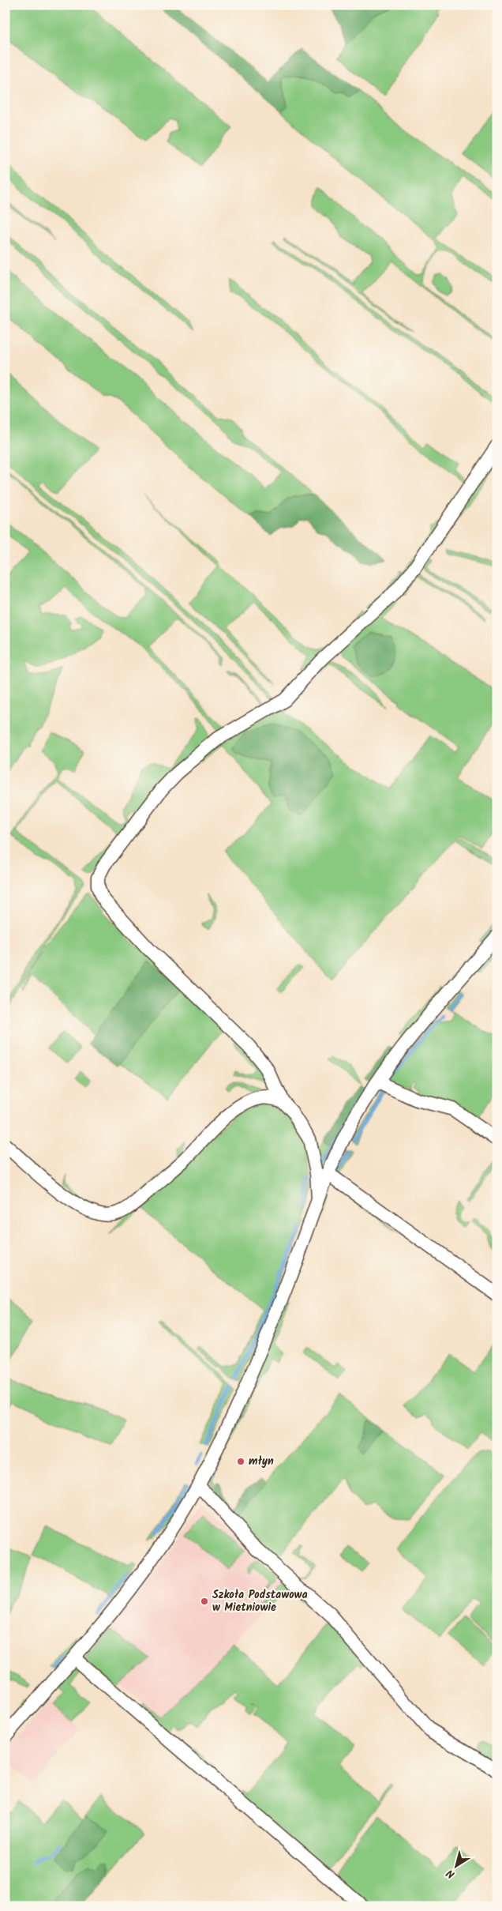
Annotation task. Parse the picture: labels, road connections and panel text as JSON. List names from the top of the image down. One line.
{"places":["młyn","Szkoła Podstawowa w Mietniowie"],"north":"bottom left"}
